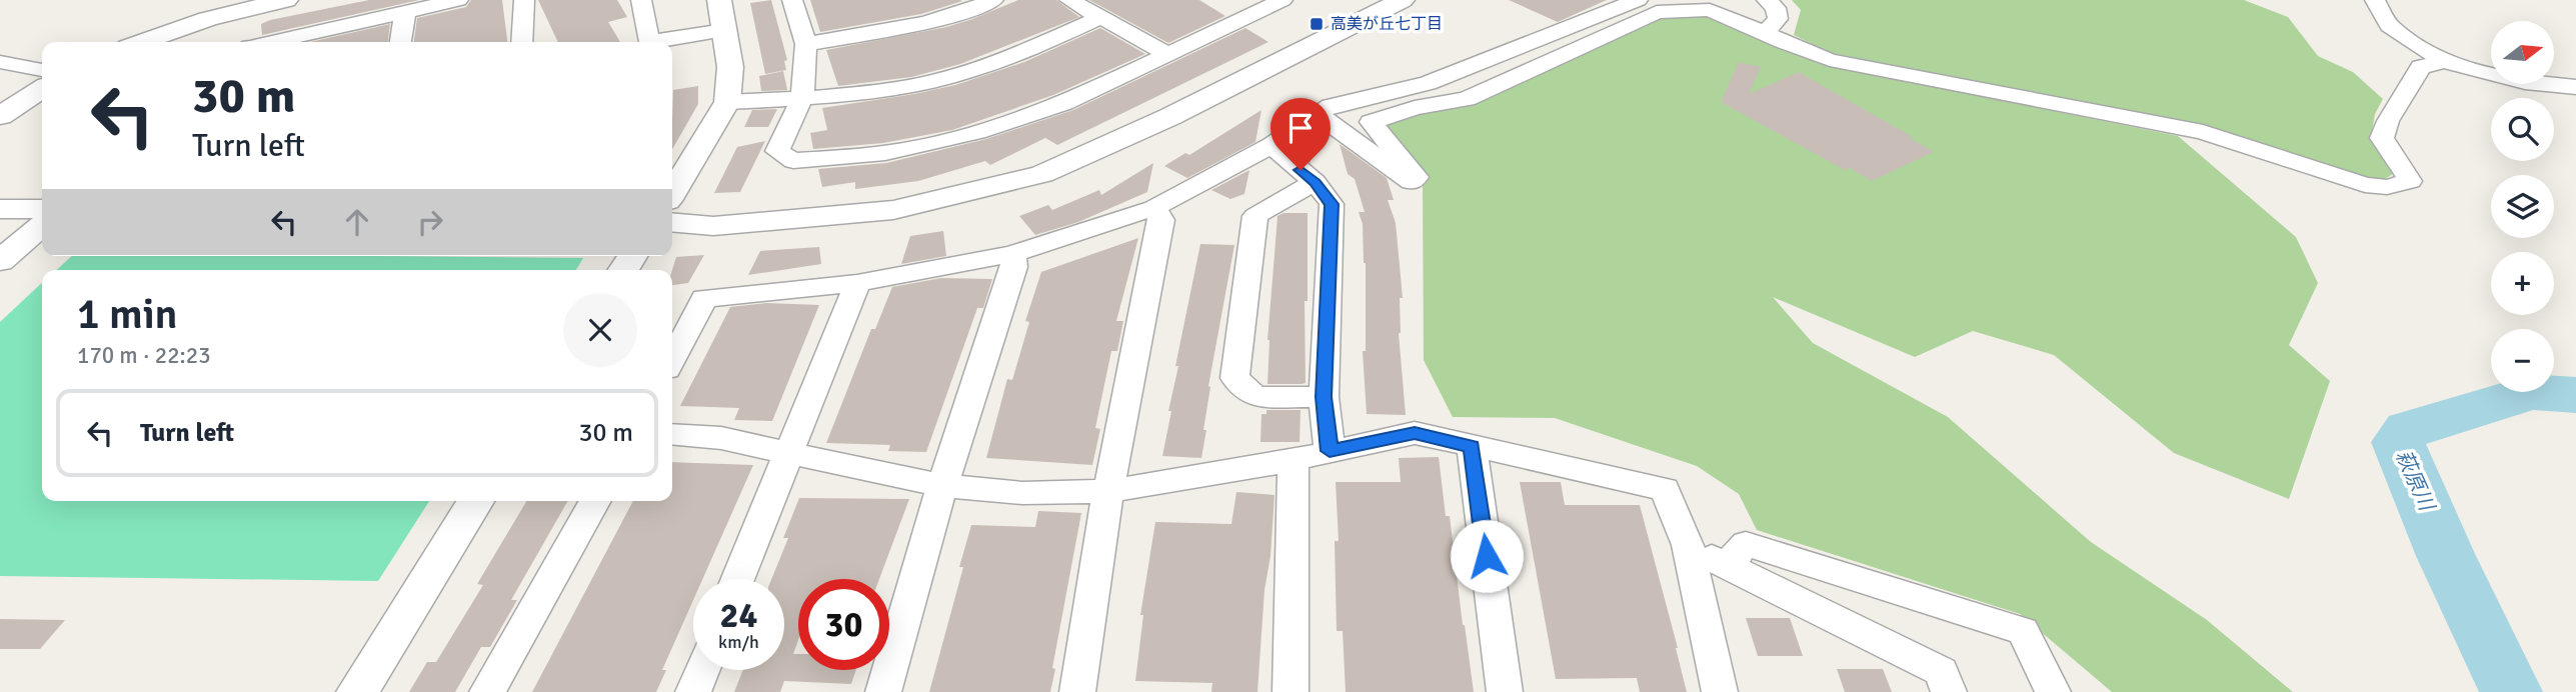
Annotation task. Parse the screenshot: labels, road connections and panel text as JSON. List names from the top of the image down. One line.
{"water":["萩原川"],"places":{"transit":["高美が丘七丁目"]},"north":"right","page":{"map_buttons":["+","−"],"turn":["30 m","Turn left"],"heading":["1 min","170 m · 22:23"],"list":[{"name":"Turn left","value":"30 m"}],"speed":"24 km/h","limit":"30"}}
